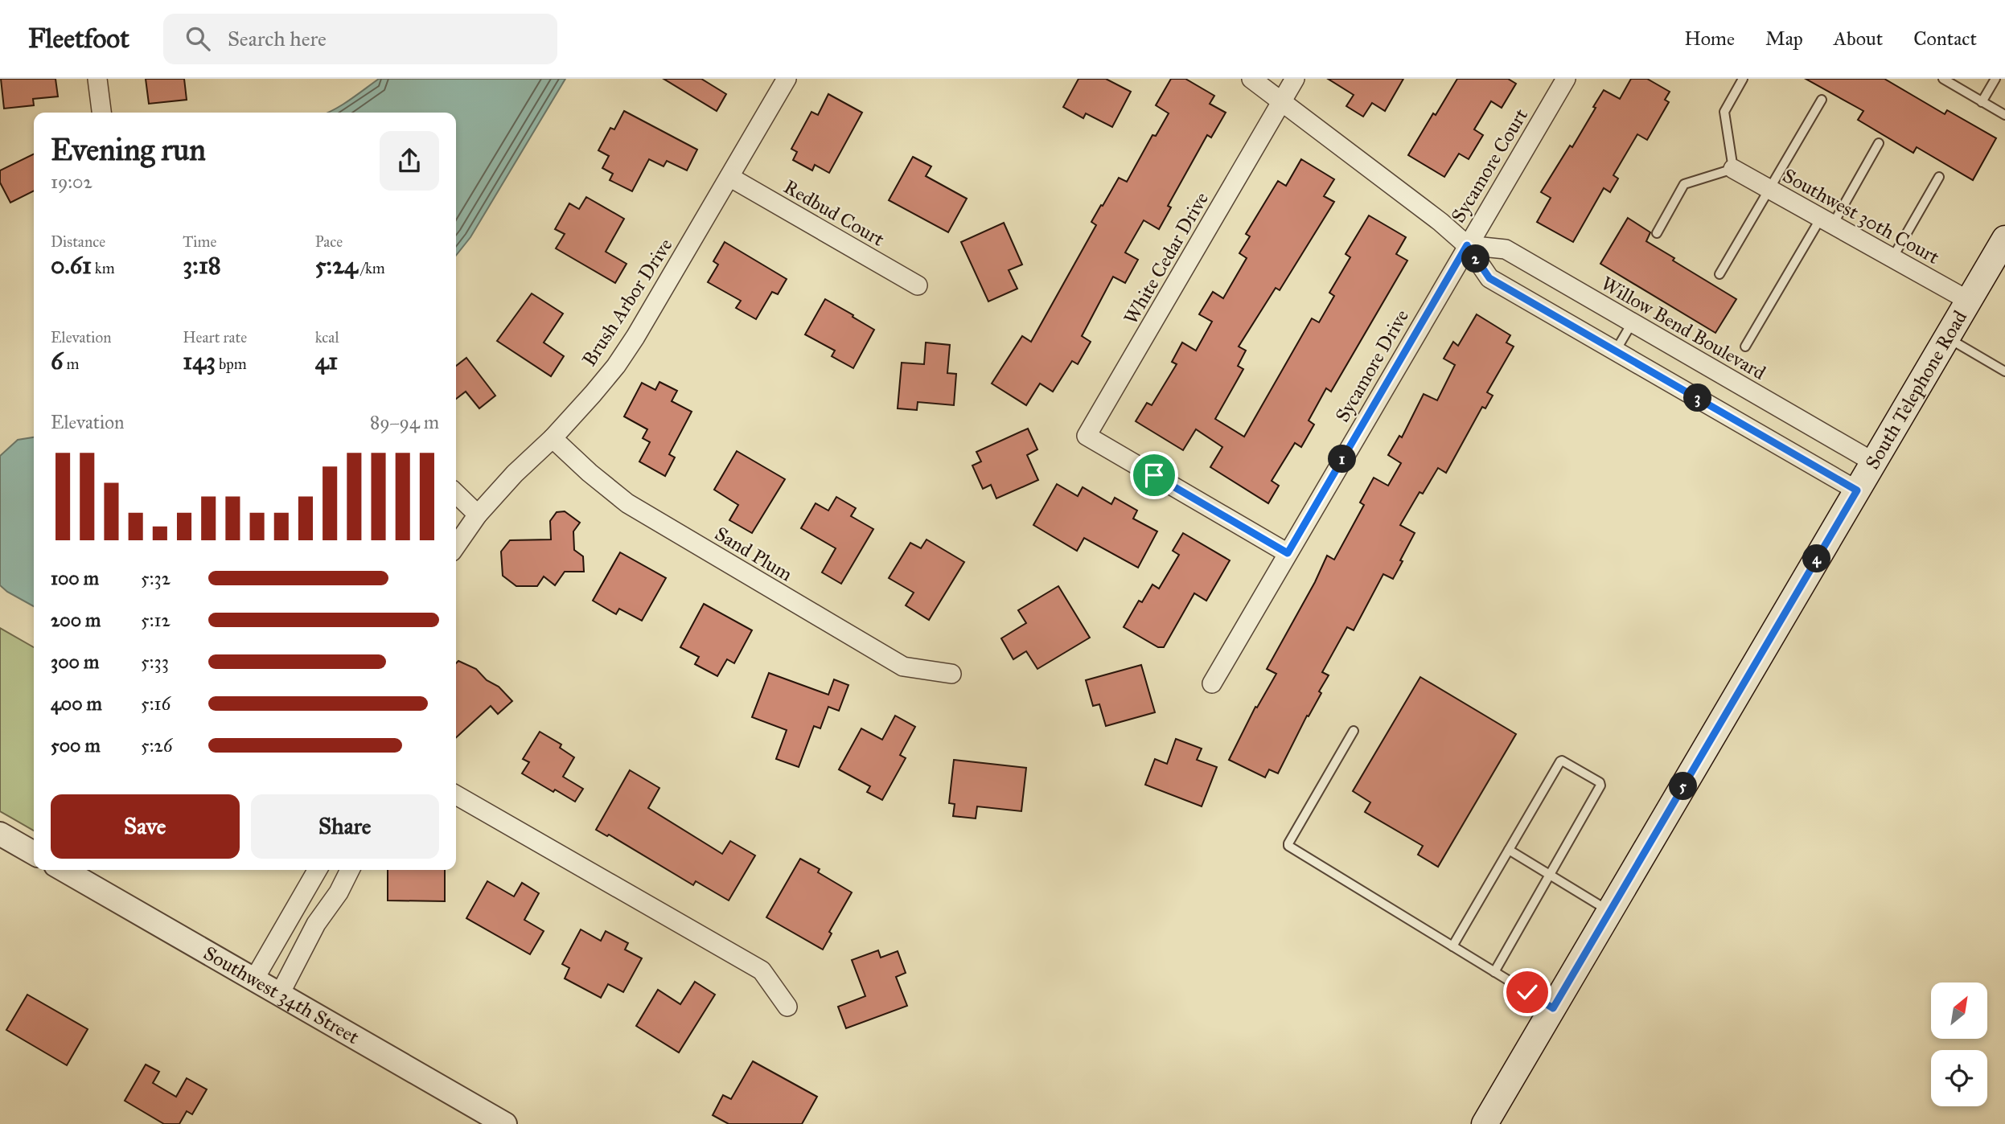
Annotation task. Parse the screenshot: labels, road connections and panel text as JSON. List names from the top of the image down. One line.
{"streets":{"main road":["South Telephone Road"],"street":["Sycamore Court","Redbud Court","Southwest 30th Court","White Cedar Drive","Brush Arbor Drive","Willow Bend Boulevard","Sycamore Drive","Sand Plum","Southwest 34th Street"]},"crossings":[["Sycamore Court","Willow Bend Boulevard"],["Sycamore Court","Sycamore Drive"],["Redbud Court","Brush Arbor Drive"],["Southwest 30th Court","South Telephone Road"],["White Cedar Drive","Sycamore Drive"],["Brush Arbor Drive","Sand Plum"],["Willow Bend Boulevard","Sycamore Drive"],["Willow Bend Boulevard","South Telephone Road"]],"north":"top right","page":{"header":"Fleetfoot","search":"Search here","nav":["Home","Map","About","Contact"],"heading":["Evening run","19:02"],"stats":[["Distance","0.61 km"],["Time","3:18"],["Pace","5:24 /km"],["Elevation","6 m"],["Heart rate","143 bpm"],["kcal","41"]],"pins":["2","3","1","4","5"],"chart":["Elevation","89–94 m"],"list":[{"name":"100 m","note":"5:32"},{"name":"200 m","note":"5:12"},{"name":"300 m","note":"5:33"},{"name":"400 m","note":"5:16"},{"name":"500 m","note":"5:26"}],"buttons":["Save","Share"]}}
